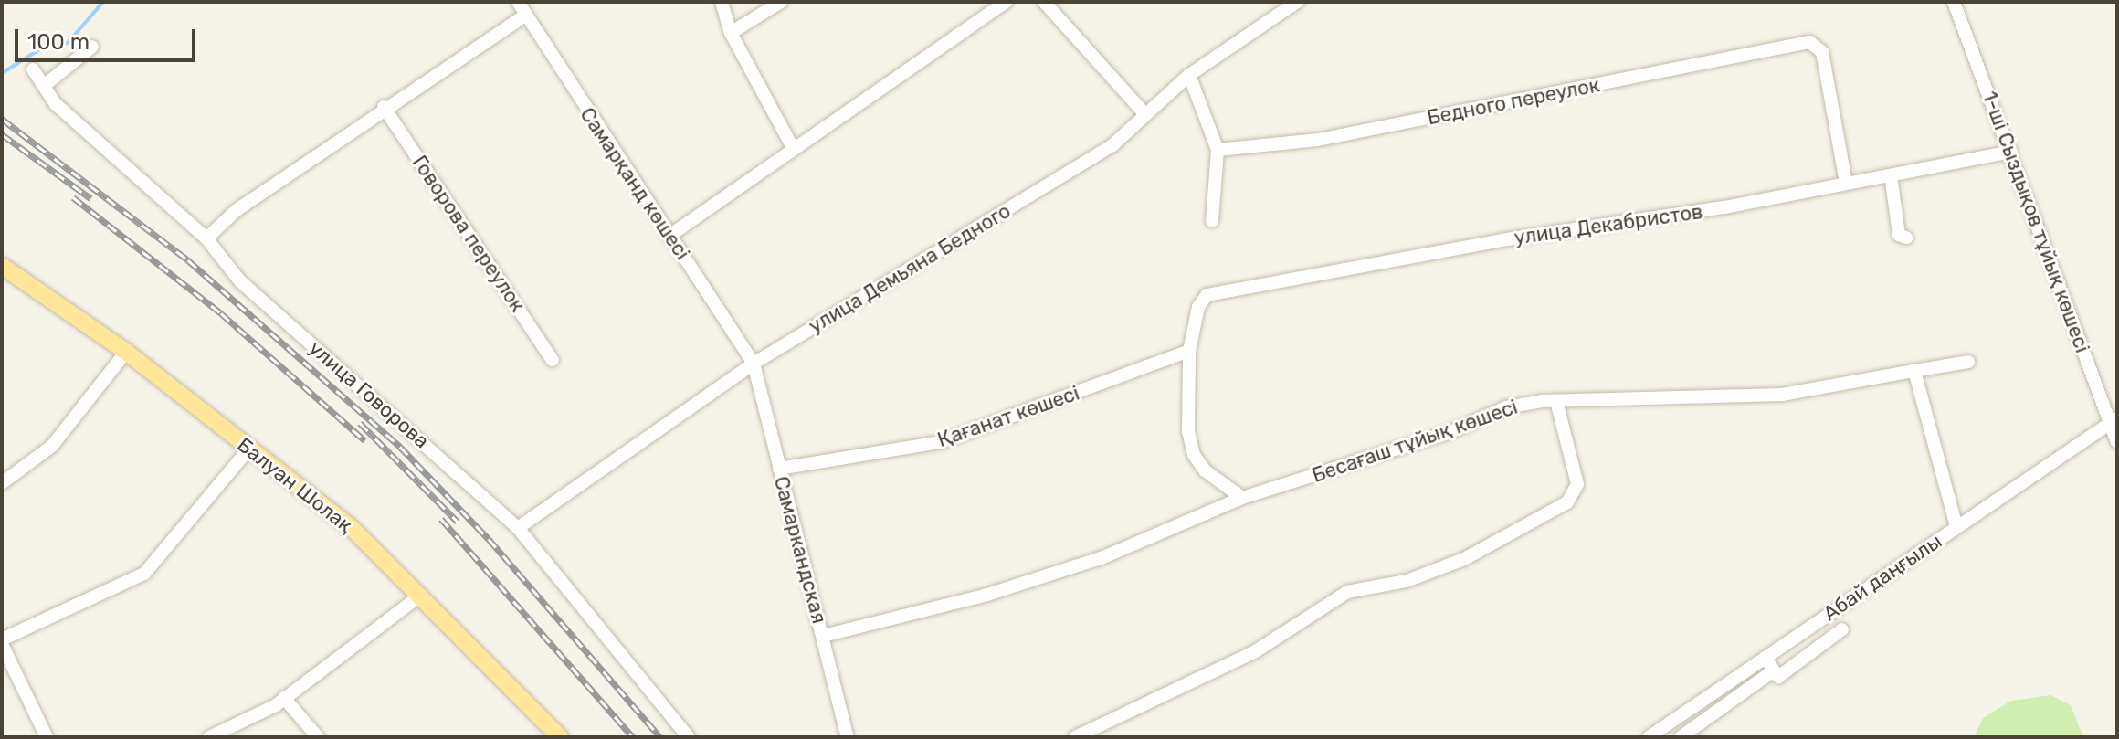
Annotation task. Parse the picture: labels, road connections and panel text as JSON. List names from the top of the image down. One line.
{"streets":{"main road":["Балуан Шолақ"],"street":["Бедного переулок","Самарқанд көшесі","1-ші Сыздықов тұйық көшесі","улица Декабристов","Говорова переулок","улица Демьяна Бедного","улица Говорова","Қағанат көшесі","Бесағаш тұйық көшесі","Самаркандская","Абай даңғылы"]},"crossings":[["Бедного переулок","улица Декабристов"],["Самарқанд көшесі","улица Демьяна Бедного"],["Самарқанд көшесі","Самаркандская"],["1-ші Сыздықов тұйық көшесі","улица Декабристов"],["1-ші Сыздықов тұйық көшесі","Абай даңғылы"],["улица Декабристов","Қағанат көшесі"],["улица Демьяна Бедного","улица Говорова"],["улица Демьяна Бедного","Самаркандская"],["Қағанат көшесі","Самаркандская"],["Бесағаш тұйық көшесі","Самаркандская"]],"scale_bar":"100 m"}
